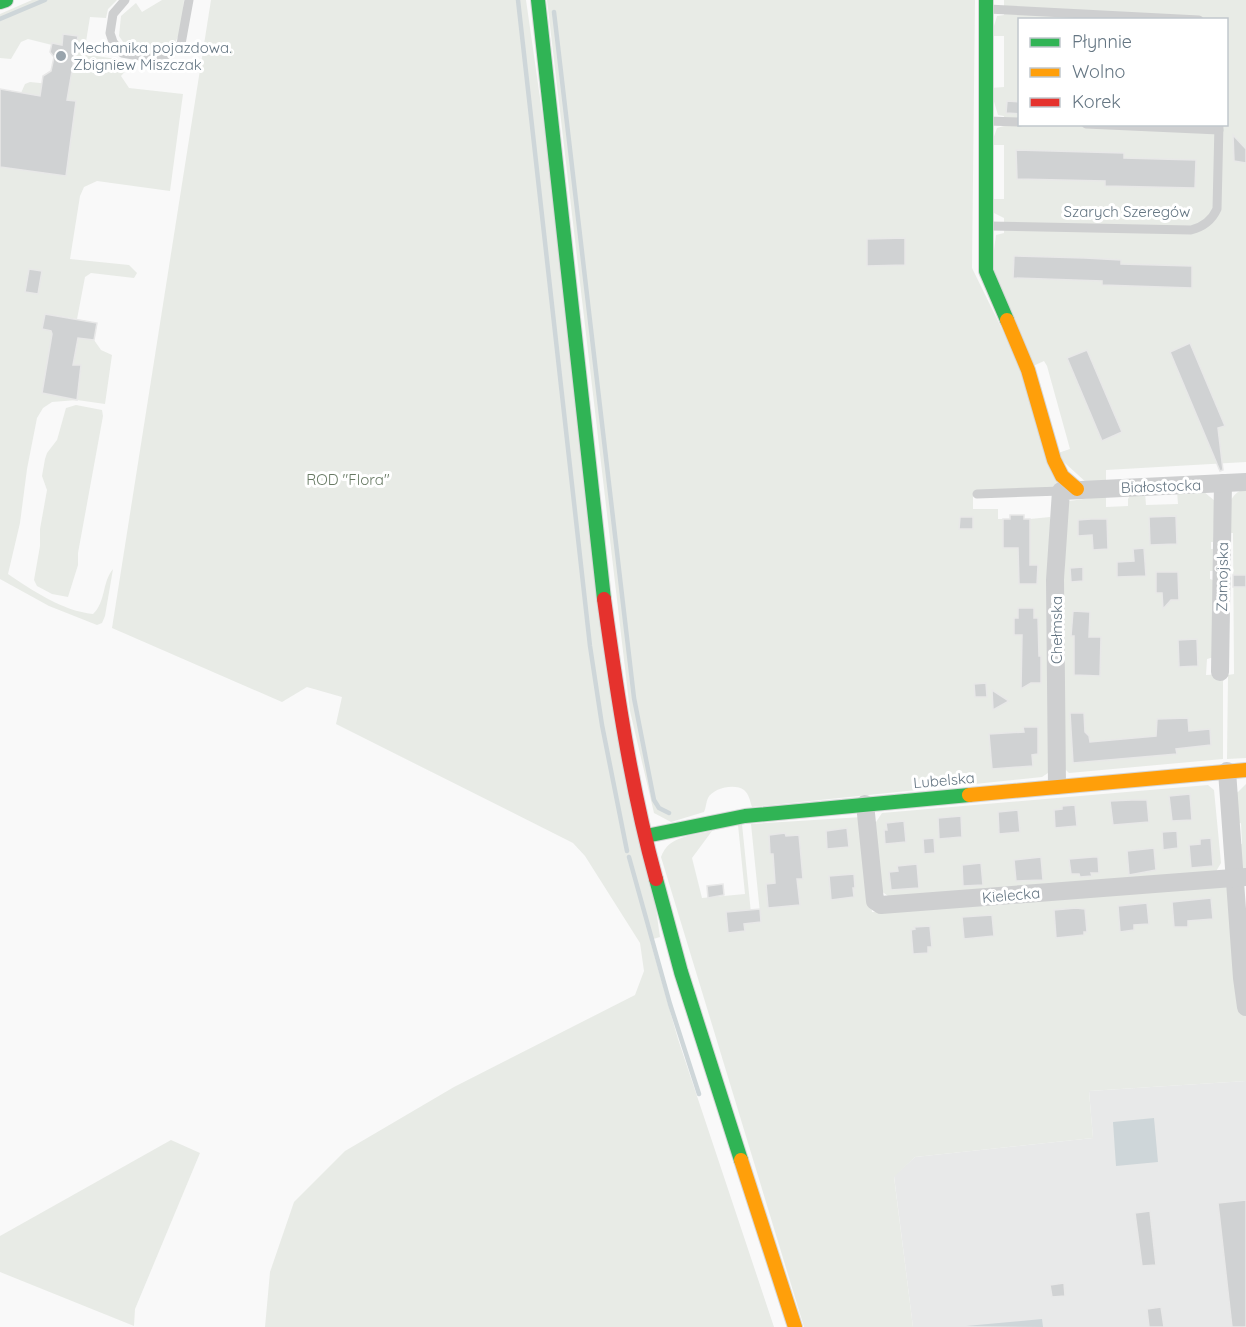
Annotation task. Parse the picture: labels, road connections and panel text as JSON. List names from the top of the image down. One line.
{"streets":{"main road":["Lubelska"],"street":["Białostocka","Zamojska","Chełmska","Kielecka"],"lane":["Szarych Szeregów"]},"crossings":[["Białostocka","Zamojska"],["Białostocka","Chełmska"],["Chełmska","Lubelska"],["Lubelska","Kielecka"]],"parks":["ROD \"Flora\""],"places":["Mechanika pojazdowa. Zbigniew Miszczak"],"legend":["Płynnie","Wolno","Korek"]}
